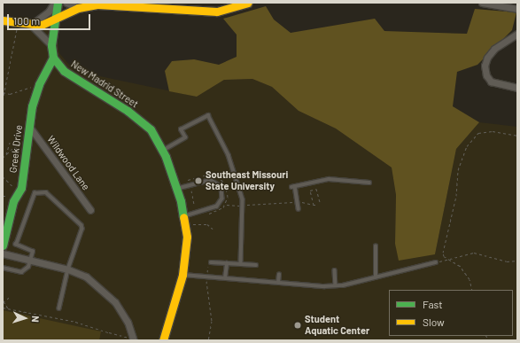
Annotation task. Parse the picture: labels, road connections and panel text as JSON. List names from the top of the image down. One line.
{"streets":{"street":["New Madrid Street","Greek Drive","Wildwood Lane"]},"crossings":[["New Madrid Street","Greek Drive"],["Greek Drive","Wildwood Lane"]],"places":["Southeast Missouri State University","Student Aquatic Center"],"legend":["Fast","Slow"],"scale_bar":"100 m","north":"right"}
